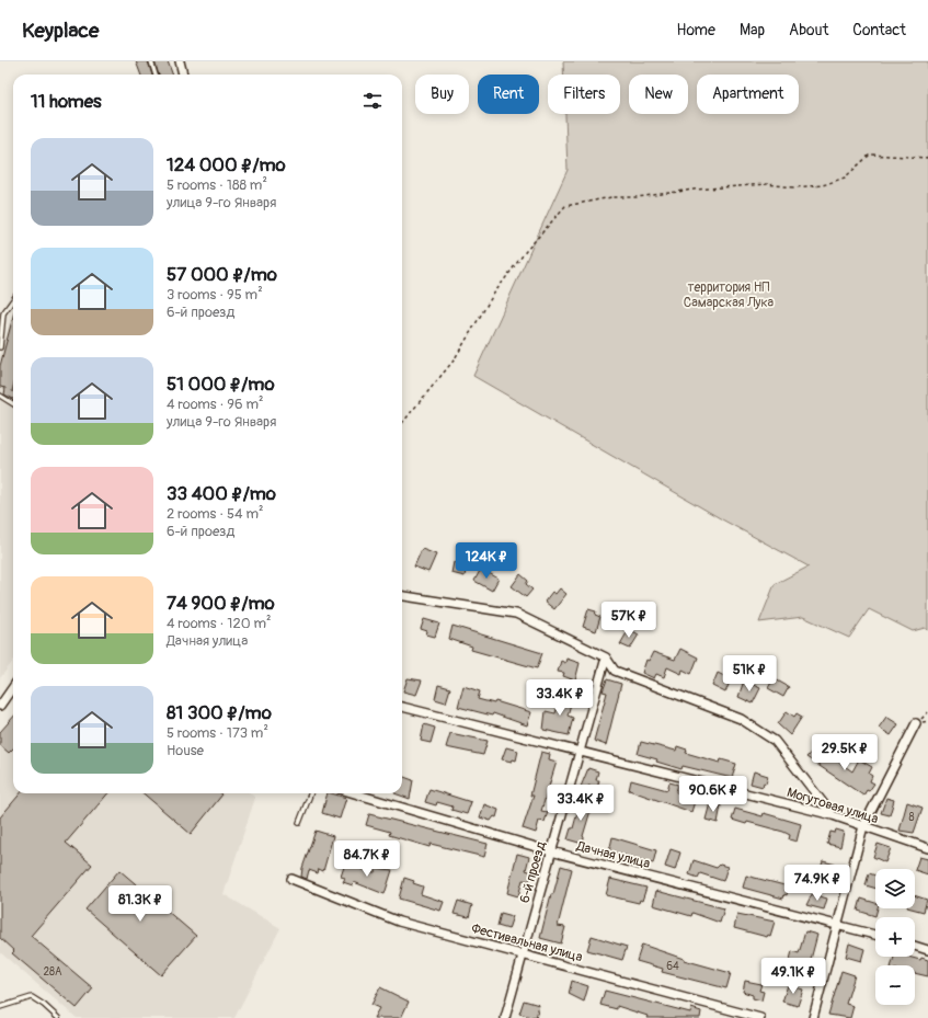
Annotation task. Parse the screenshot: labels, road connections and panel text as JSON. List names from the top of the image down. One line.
{"streets":{"street":["Могутовая улица","Дачная улица","6-й проезд","Фестивальная улица"]},"crossings":[["Могутовая улица","6-й проезд"],["Дачная улица","6-й проезд"],["6-й проезд","Фестивальная улица"]],"parks":["территория НП Самарская Лука"],"house_numbers":["8","64","28А"],"page":{"header":"Keyplace","nav":["Home","Map","About","Contact"],"chip":["Buy","Rent","Filters","New","Apartment"],"heading":"11 homes","list":[{"name":"124 000 ₽/mo","note":"5 rooms · 188 m² · улица 9-го Января"},{"name":"57 000 ₽/mo","note":"3 rooms · 95 m² · 6-й проезд"},{"name":"51 000 ₽/mo","note":"4 rooms · 96 m² · улица 9-го Января"},{"name":"33 400 ₽/mo","note":"2 rooms · 54 m² · 6-й проезд"},{"name":"74 900 ₽/mo","note":"4 rooms · 120 m² · Дачная улица"},{"name":"81 300 ₽/mo","note":"5 rooms · 173 m² · House"}],"price":["124K ₽","57K ₽","51K ₽","33.4K ₽","29.5K ₽","90.6K ₽","33.4K ₽","84.7K ₽","74.9K ₽","81.3K ₽","49.1K ₽"],"map_buttons":["+","−"]}}
